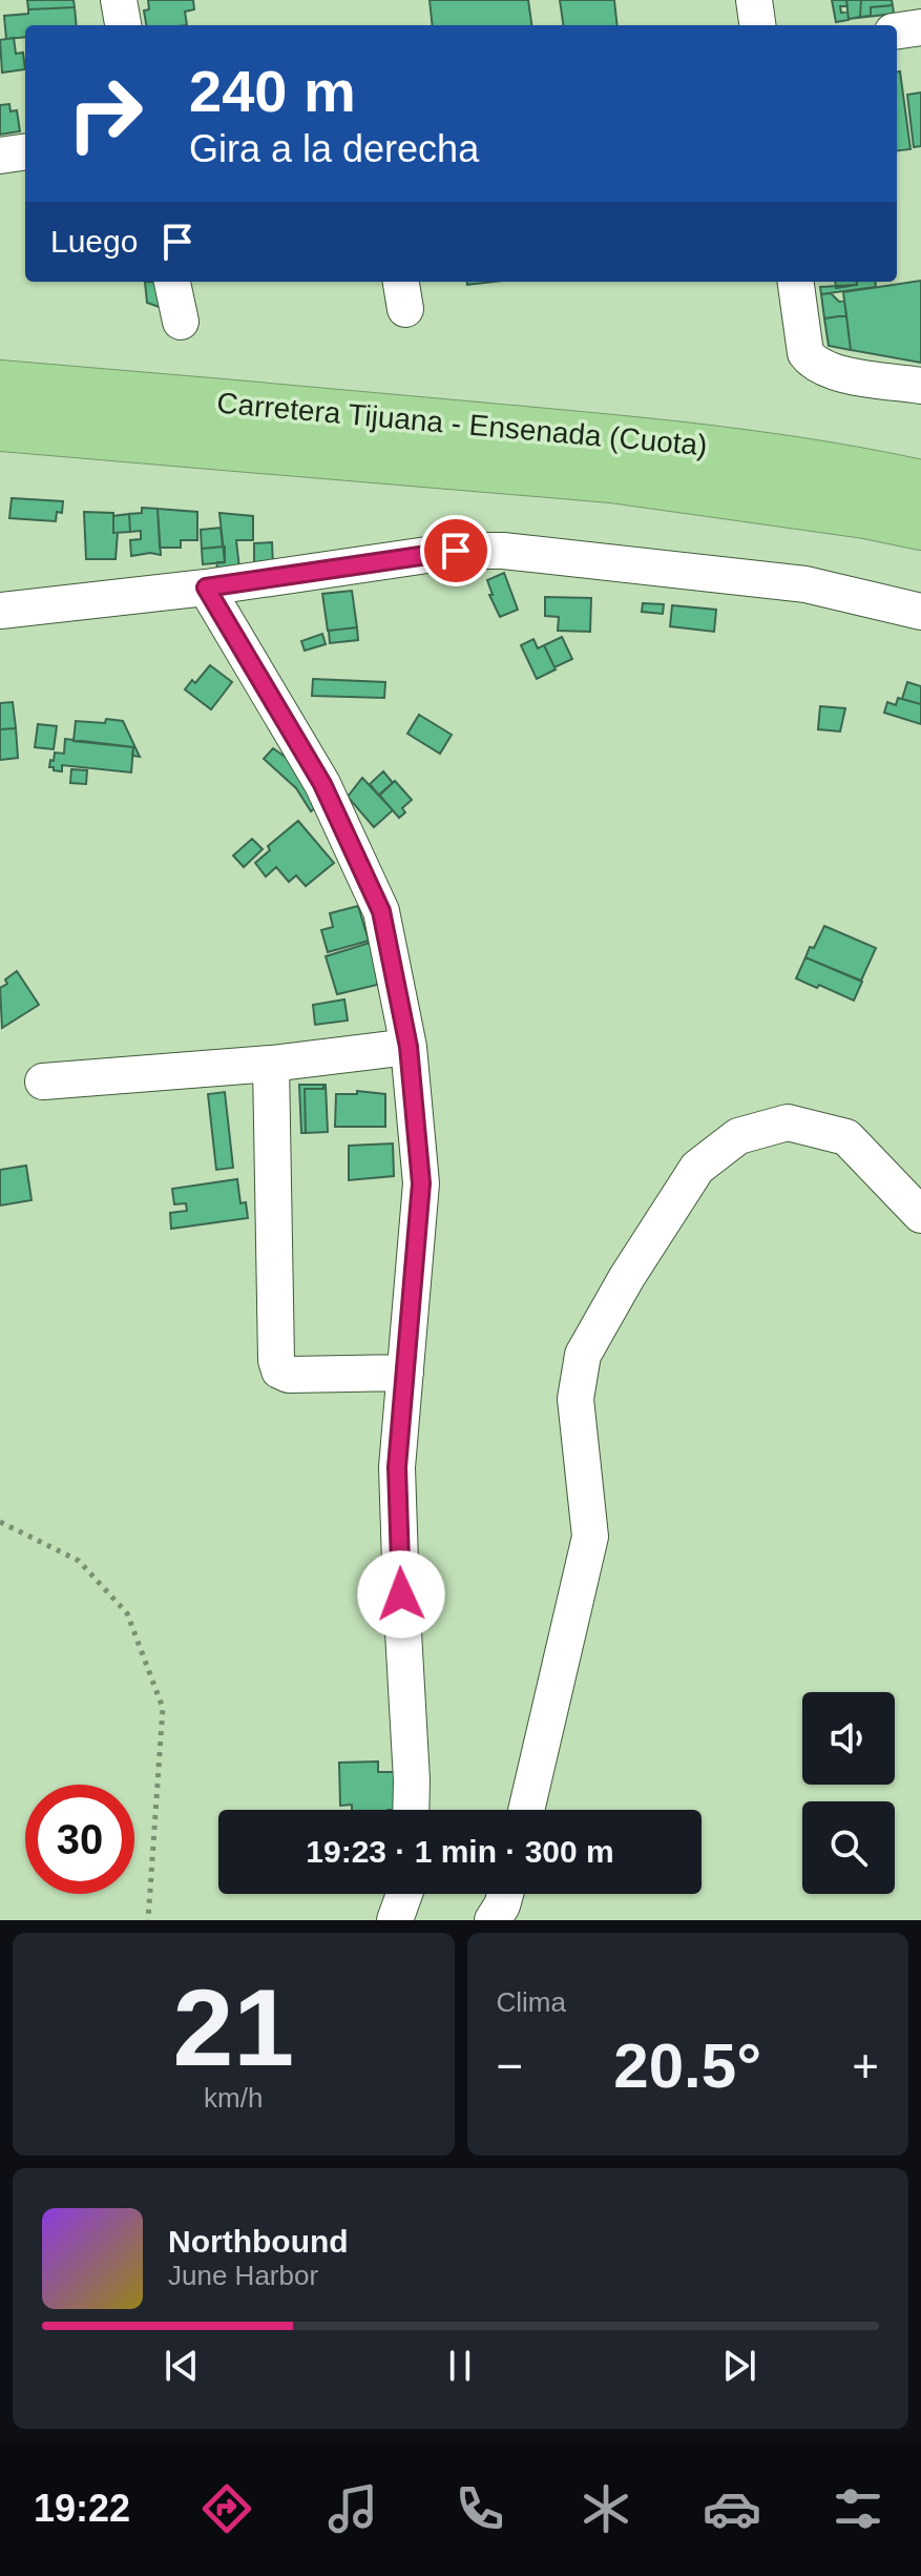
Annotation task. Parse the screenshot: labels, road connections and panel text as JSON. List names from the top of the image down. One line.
{"streets":{"highway":["Carretera Tijuana - Ensenada (Cuota)"]},"page":{"turn":["240 m","Gira a la derecha"],"then":"Luego","limit":"30","trip":"19:23 · 1 min · 300 m","tile":[["21","km/h"],"Clima"],"heat":["−","20.5°","+"],"song":["Northbound","June Harbor"],"tabs":"19:22"}}
